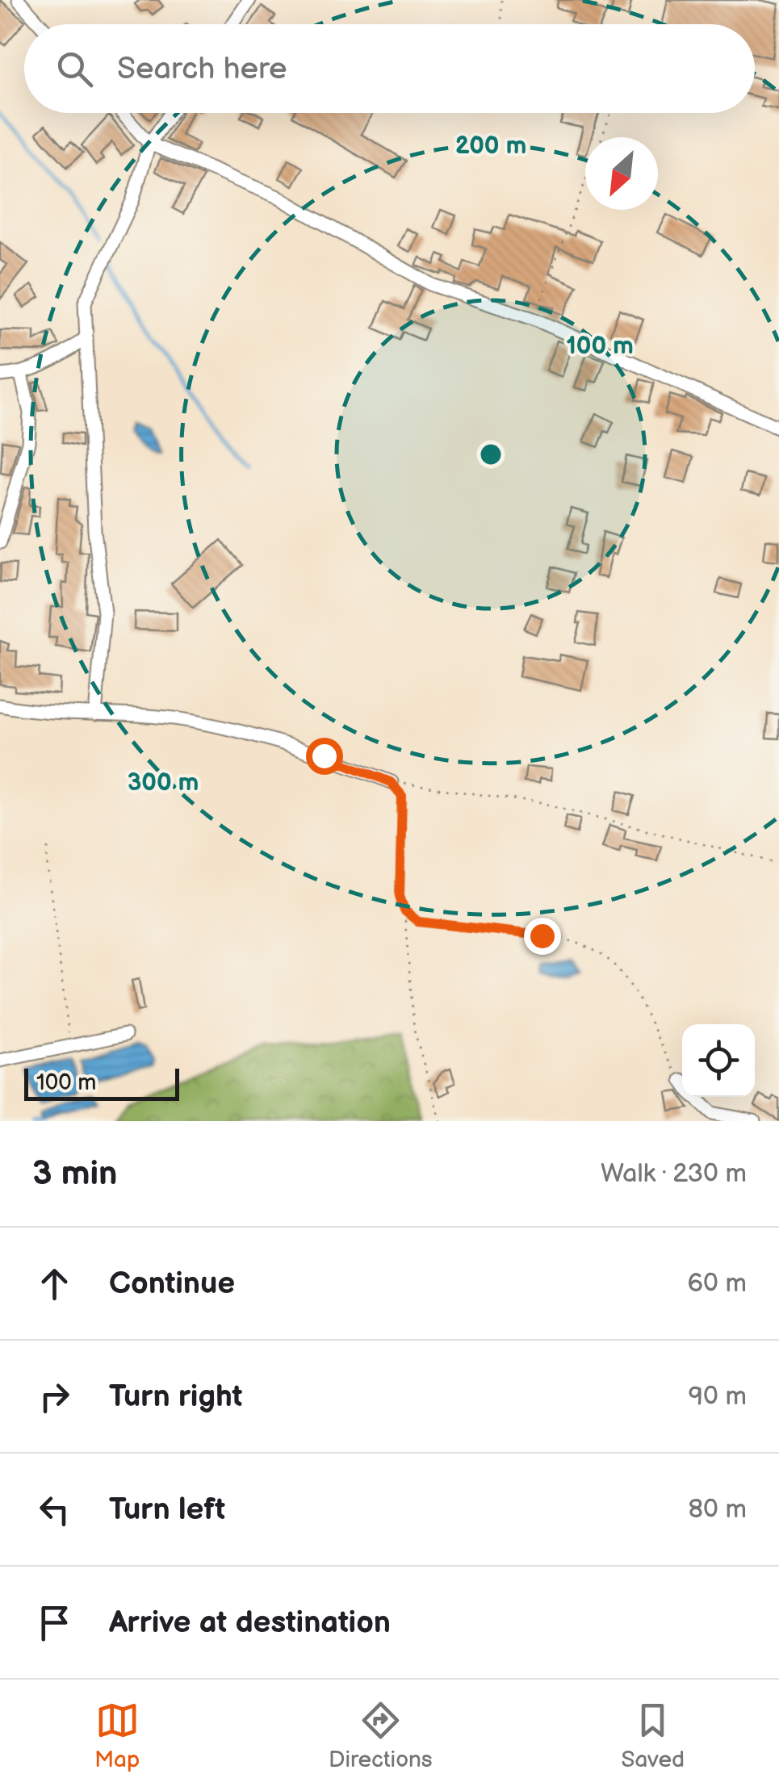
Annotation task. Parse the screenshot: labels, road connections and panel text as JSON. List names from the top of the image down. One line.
{"scale_bar":"100 m","north":"bottom left","page":{"search":"Search here","scale":"100 m","heading":["3 min","Walk · 230 m"],"list":[["Continue","60 m"],["Turn right","90 m"],["Turn left","80 m"],"Arrive at destination"],"nav":["Map","Directions","Saved"]},"rings":["200 m","100 m","300 m"]}
